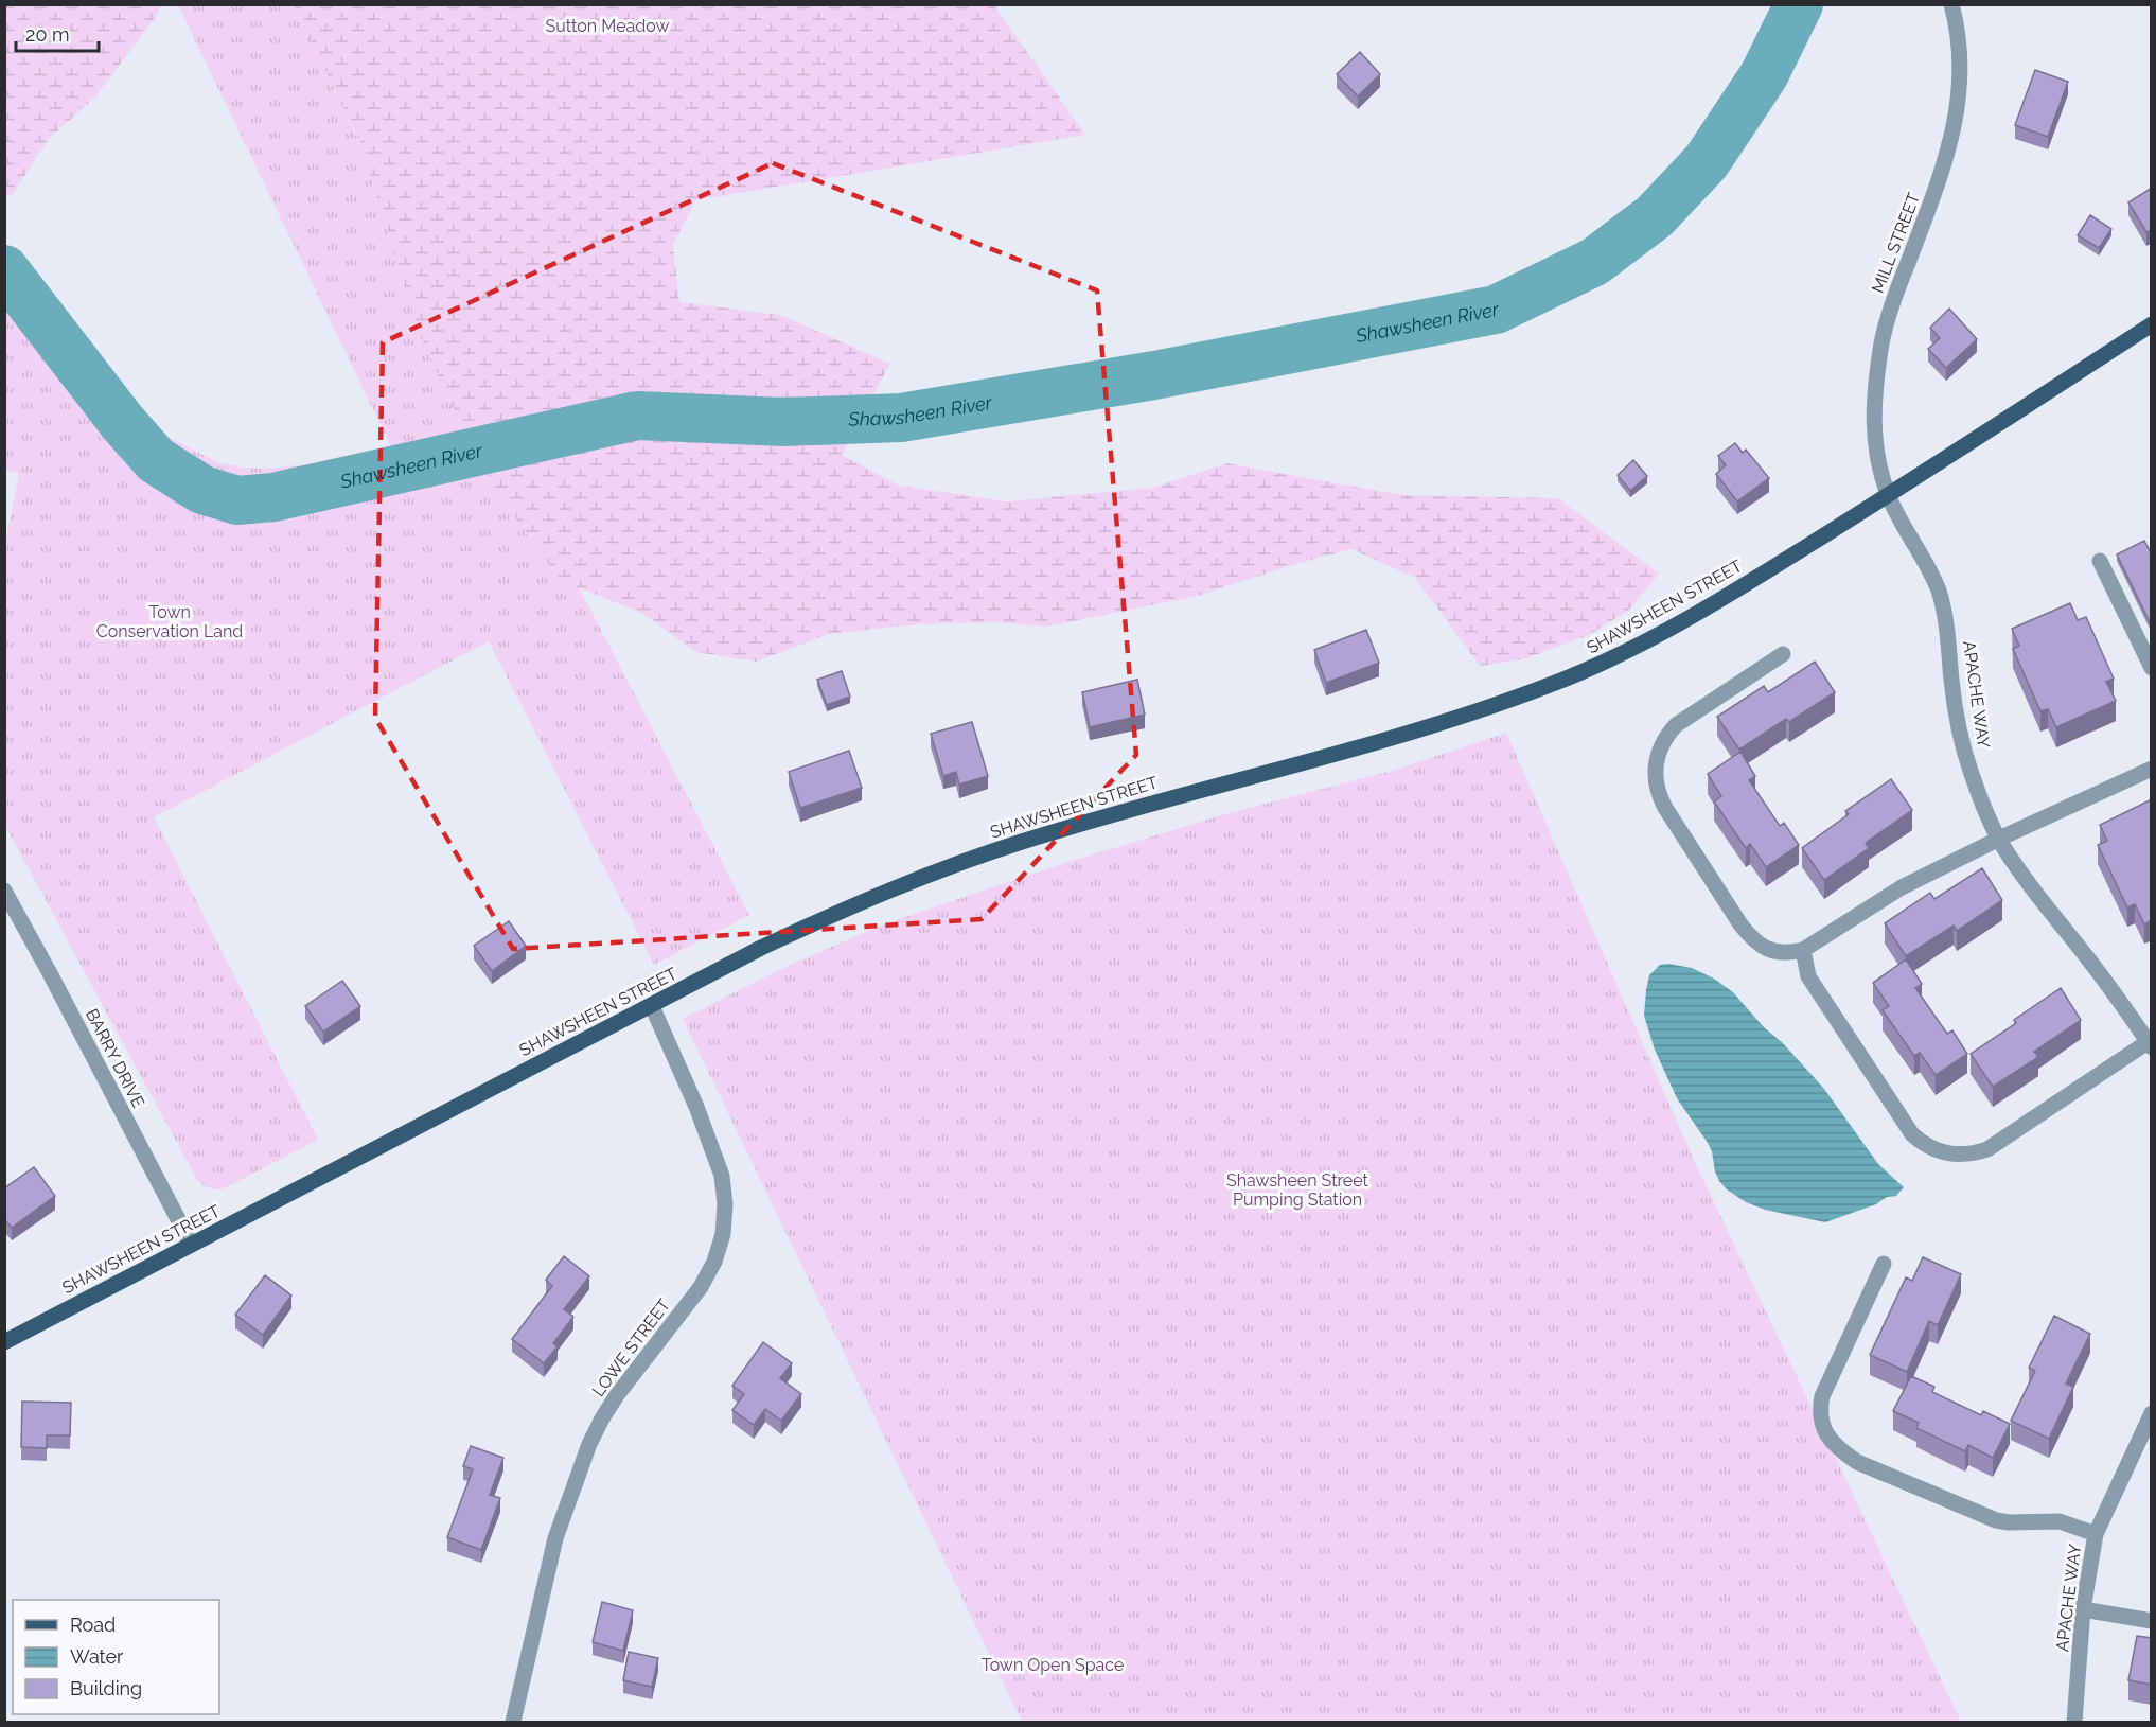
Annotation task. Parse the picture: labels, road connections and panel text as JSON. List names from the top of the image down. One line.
{"streets":{"main road":["SHAWSHEEN STREET"],"street":["MILL STREET","APACHE WAY","BARRY DRIVE","LOWE STREET"]},"crossings":[["MILL STREET","SHAWSHEEN STREET"],["MILL STREET","APACHE WAY"],["SHAWSHEEN STREET","APACHE WAY"],["SHAWSHEEN STREET","BARRY DRIVE"],["SHAWSHEEN STREET","LOWE STREET"]],"water":["Shawsheen River"],"parks":["Sutton Meadow","Town Conservation Land","Shawsheen Street Pumping Station","Town Open Space"],"legend":["Road","Water","Building"],"scale_bar":"20 m"}
